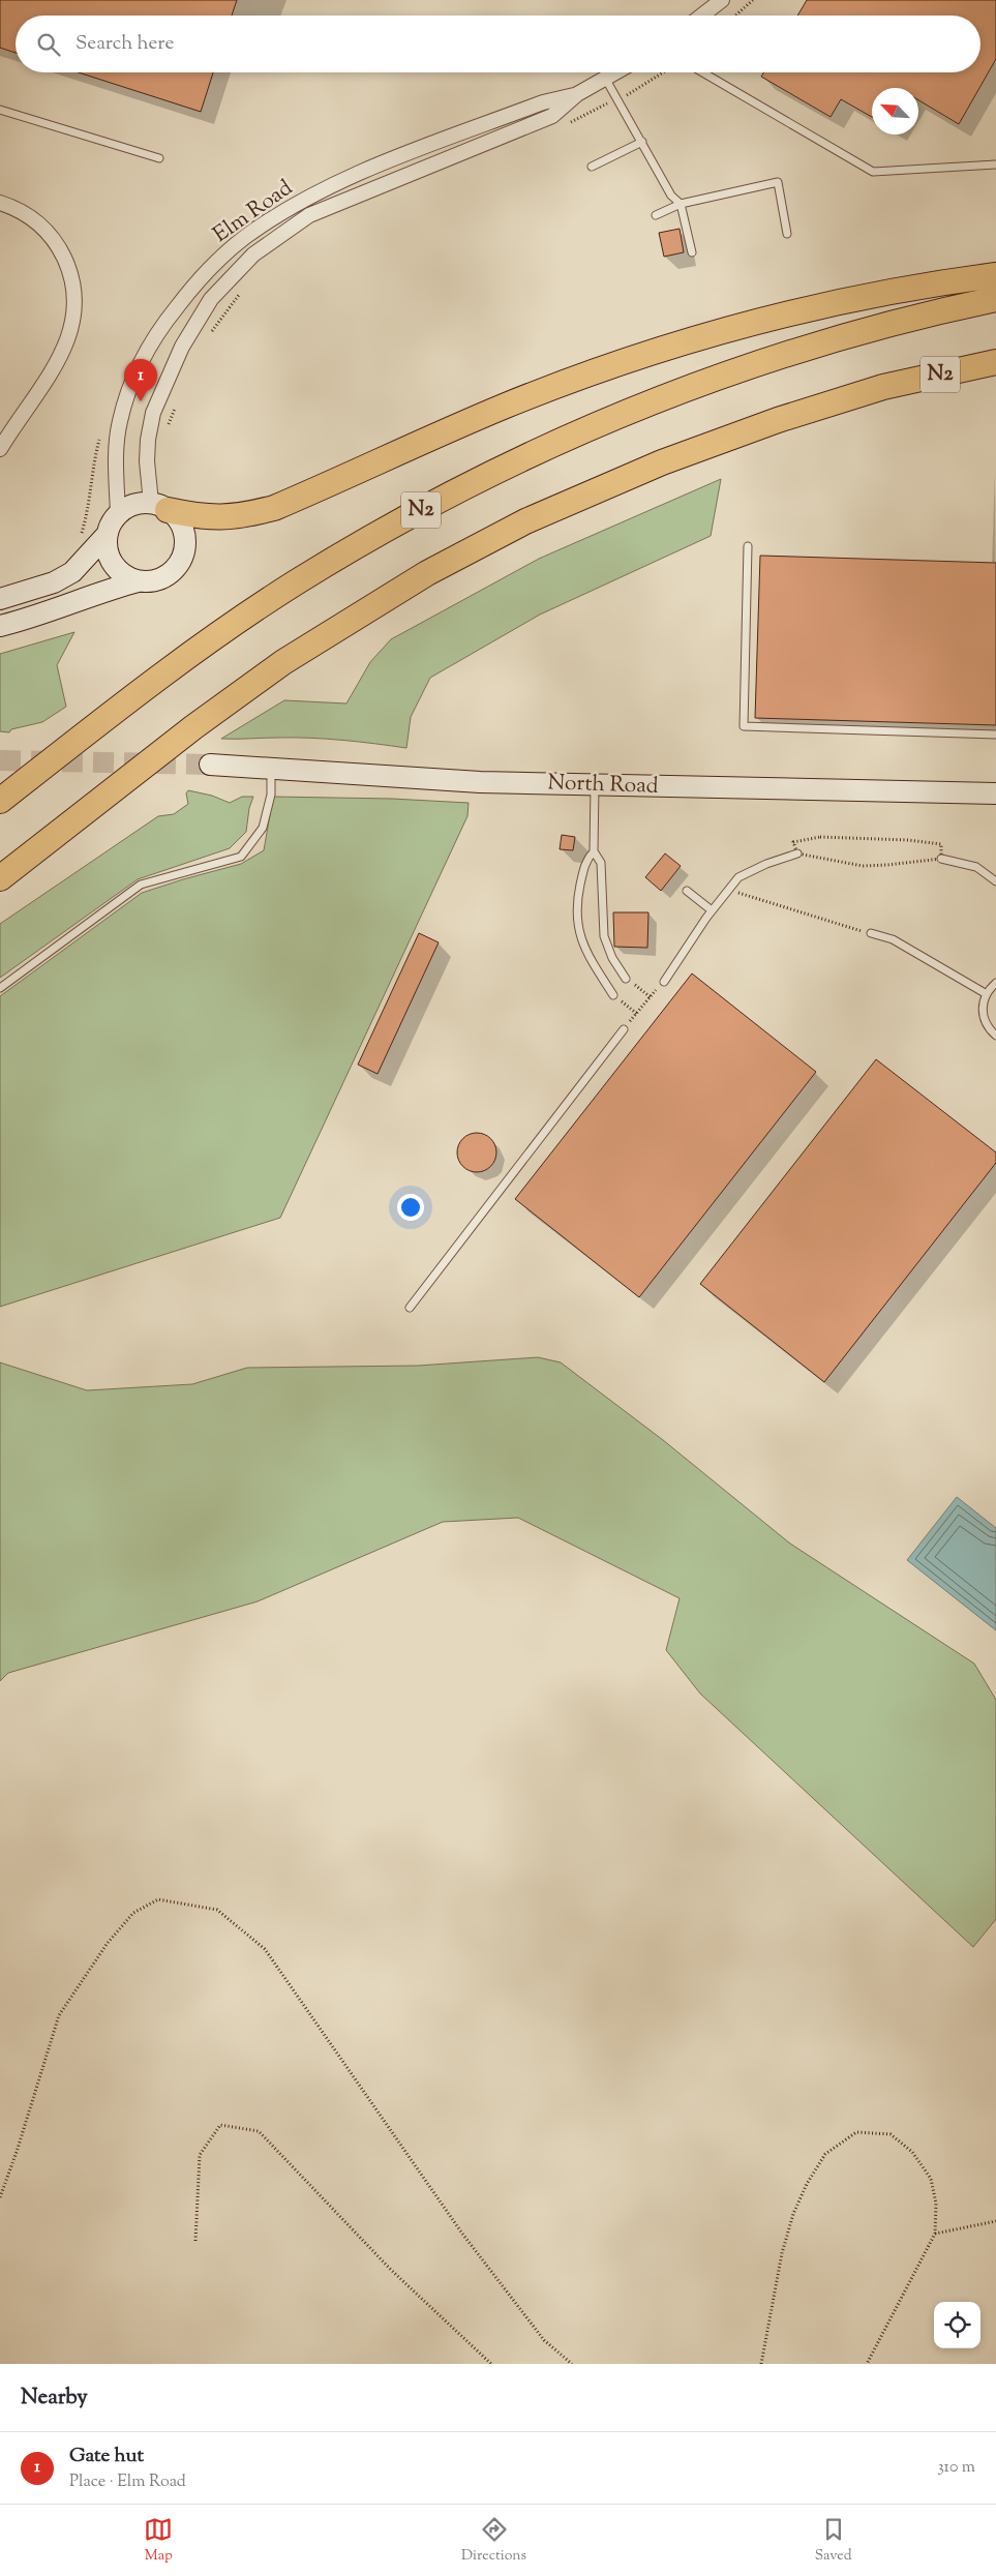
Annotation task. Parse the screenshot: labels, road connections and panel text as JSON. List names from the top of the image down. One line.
{"streets":{"highway":["N2"],"main road":["North Road"],"street":["Elm Road"]},"north":"top left","page":{"search":"Search here","pins":"1","heading":"Nearby","list":[{"mark":"1","name":"Gate hut","note":"Place · Elm Road","value":"310 m"}],"nav":["Map","Directions","Saved"]}}
